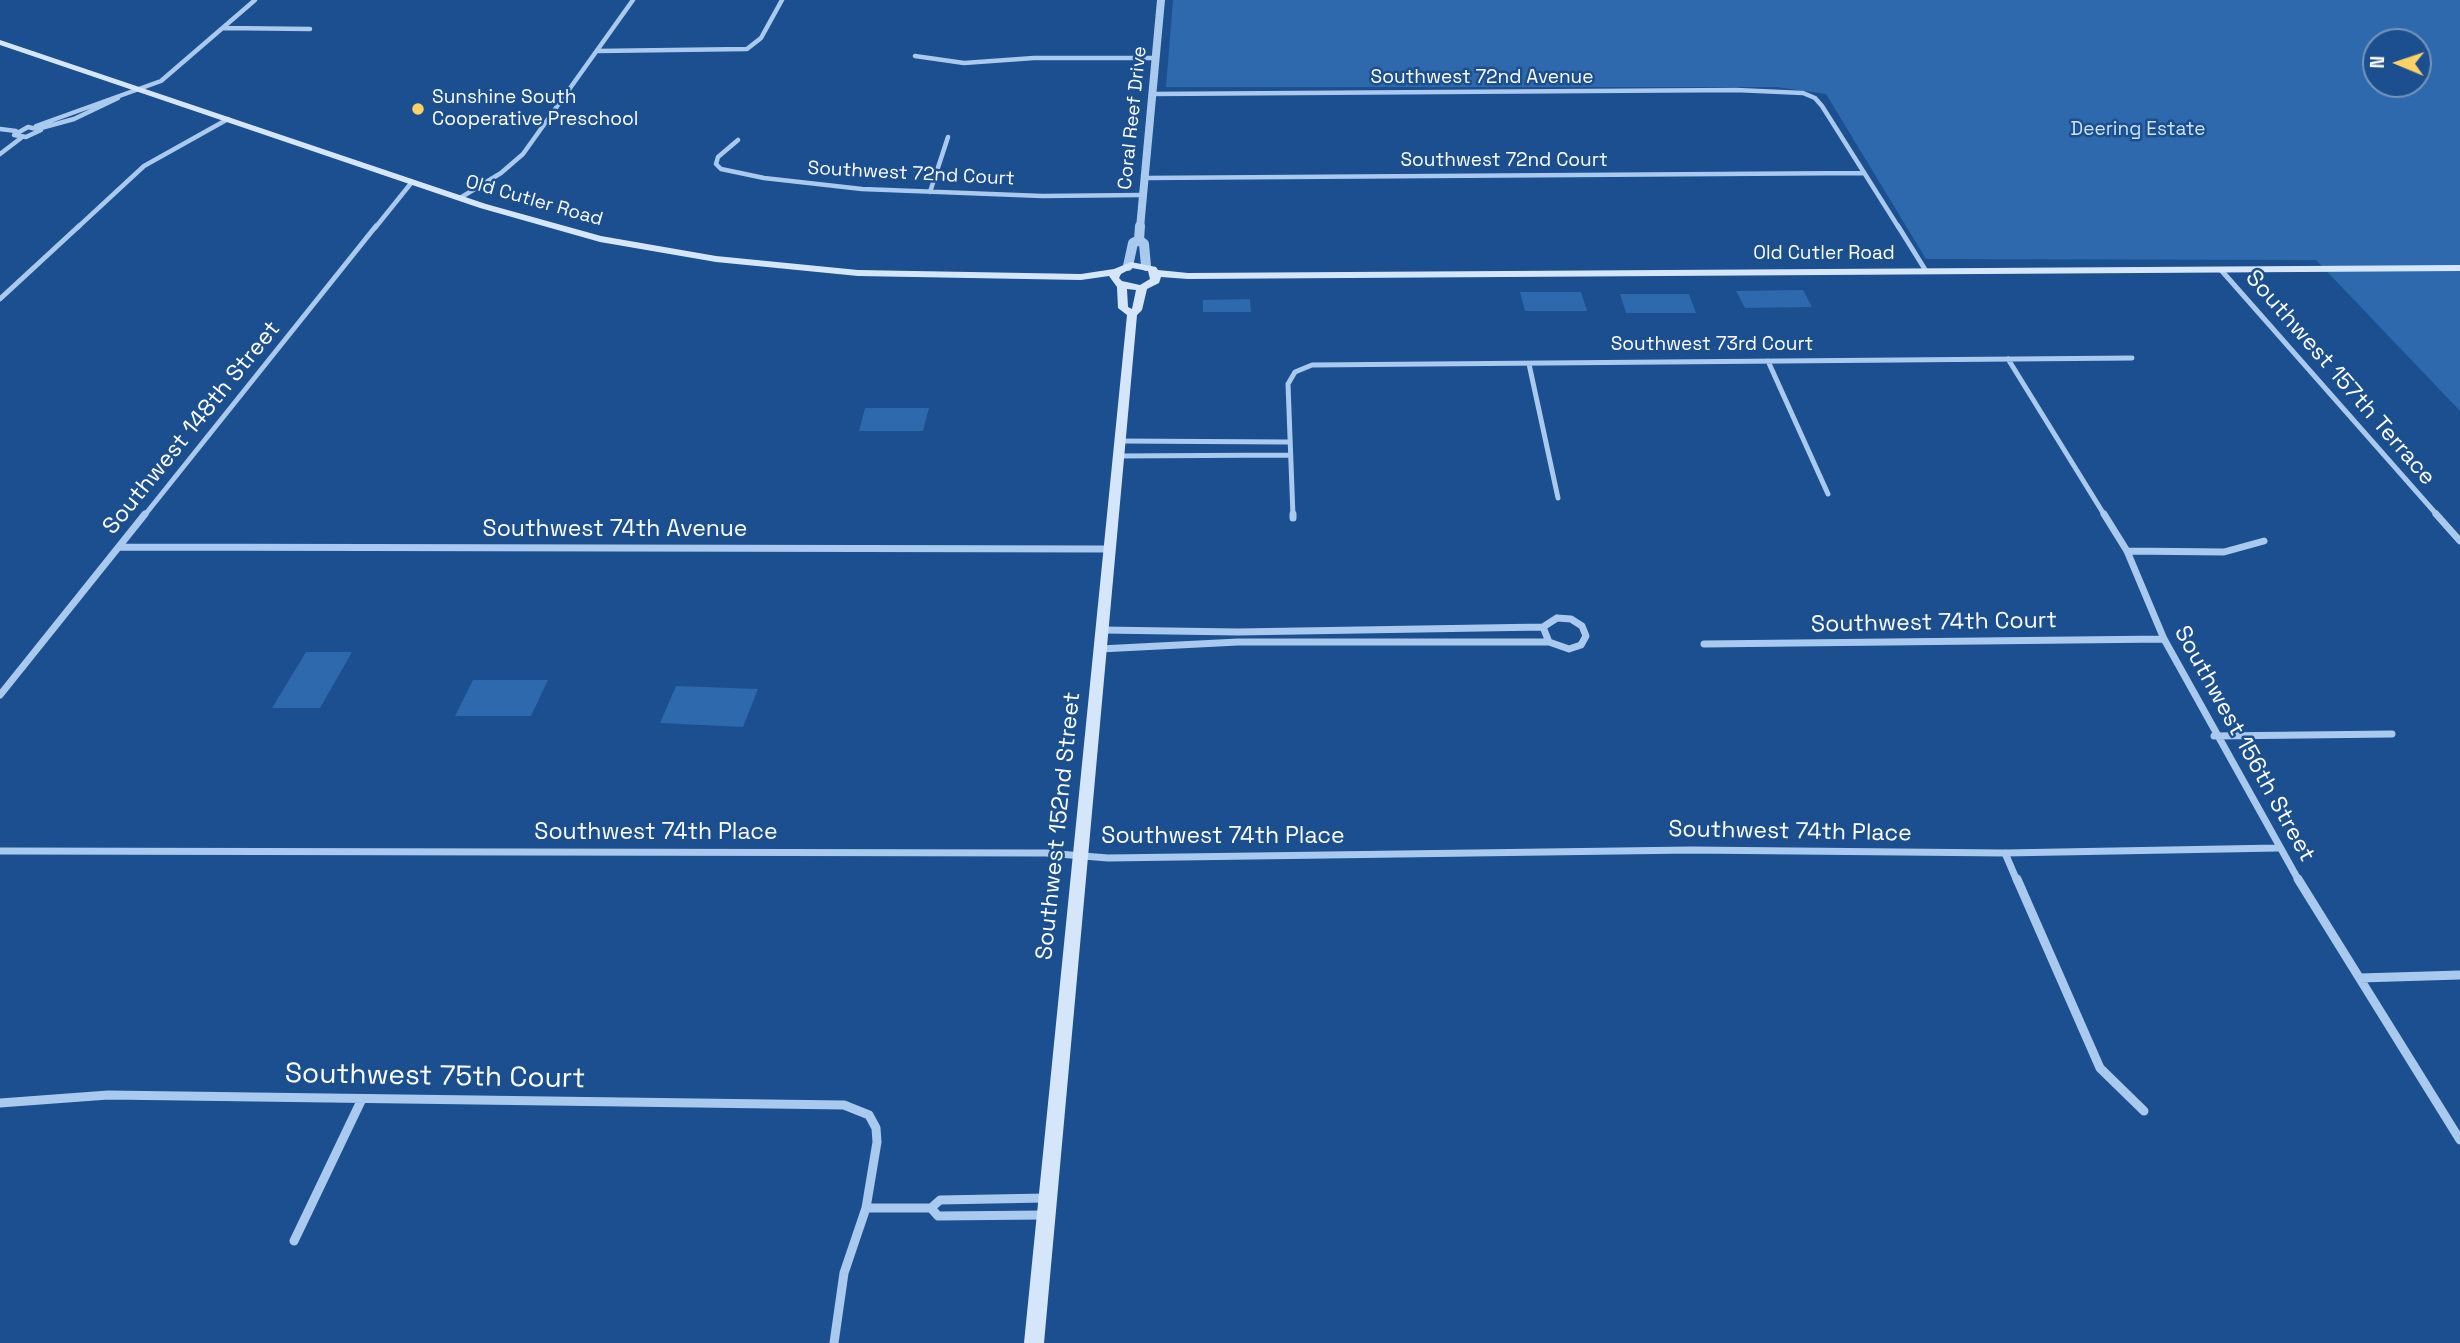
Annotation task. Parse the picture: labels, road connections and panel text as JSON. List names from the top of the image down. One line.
{"streets":{"main road":["Old Cutler Road","Southwest 152nd Street"],"street":["Southwest 72nd Avenue","Coral Reef Drive","Southwest 72nd Court","Southwest 73rd Court","Southwest 157th Terrace","Southwest 148th Street","Southwest 74th Avenue","Southwest 74th Court","Southwest 156th Street","Southwest 74th Place","Southwest 75th Court"]},"crossings":[["Southwest 72nd Avenue","Coral Reef Drive"],["Southwest 72nd Avenue","Southwest 72nd Court"],["Coral Reef Drive","Southwest 72nd Court"],["Coral Reef Drive","Old Cutler Road"],["Coral Reef Drive","Southwest 152nd Street"],["Old Cutler Road","Southwest 157th Terrace"],["Old Cutler Road","Southwest 148th Street"],["Old Cutler Road","Southwest 152nd Street"],["Southwest 73rd Court","Southwest 156th Street"],["Southwest 148th Street","Southwest 74th Avenue"],["Southwest 74th Avenue","Southwest 152nd Street"],["Southwest 74th Court","Southwest 156th Street"],["Southwest 156th Street","Southwest 74th Place"],["Southwest 152nd Street","Southwest 74th Place"]],"parks":["Deering Estate"],"places":["Sunshine South Cooperative Preschool"],"north":"left"}
